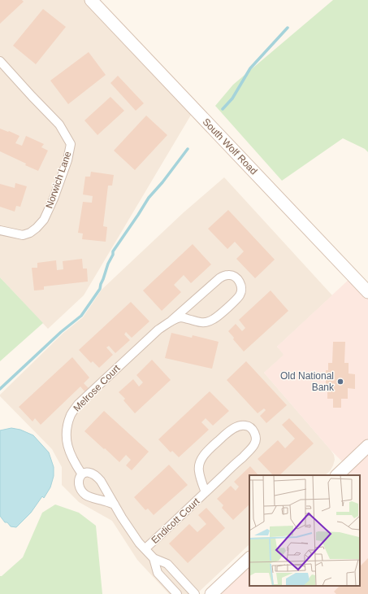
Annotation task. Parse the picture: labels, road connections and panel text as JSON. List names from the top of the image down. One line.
{"streets":{"main road":["South Wolf Road"],"street":["Norwich Lane","Melrose Court","Endicott Court"]},"places":["Old National Bank"]}
